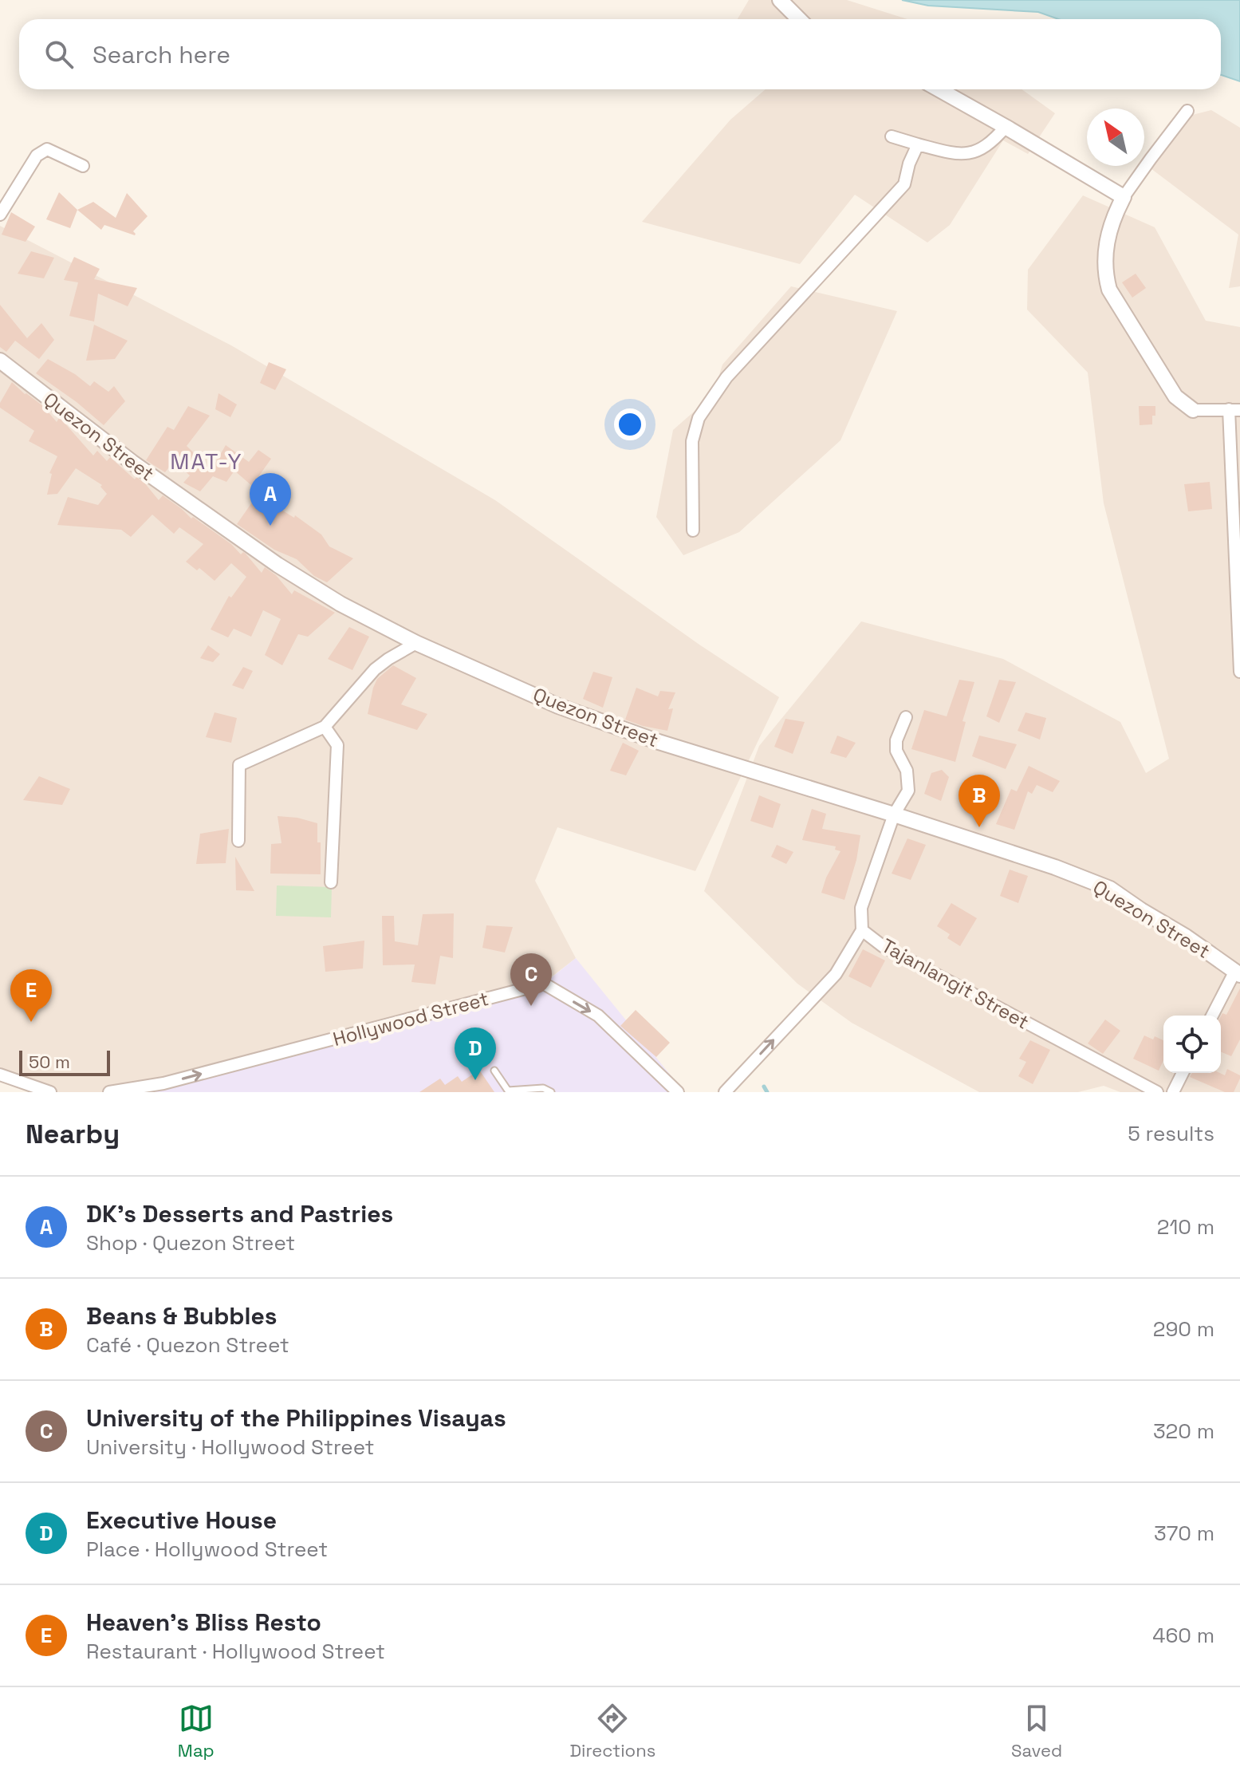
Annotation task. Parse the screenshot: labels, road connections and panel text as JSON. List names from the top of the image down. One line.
{"streets":{"street":["Quezon Street","Tajanlangit Street","Hollywood Street"]},"crossings":[["Quezon Street","Tajanlangit Street"]],"one_way":["Hollywood Street"],"districts":["MAT-Y"],"scale_bar":"50 m","north":"top left","page":{"search":"Search here","pins":["A","B","C","E","D"],"scale":"50 m","heading":["Nearby","5 results"],"list":[{"mark":"A","name":"DK's Desserts and Pastries","note":"Shop · Quezon Street","value":"210 m"},{"mark":"B","name":"Beans & Bubbles","note":"Café · Quezon Street","value":"290 m"},{"mark":"C","name":"University of the Philippines Visayas","note":"University · Hollywood Street","value":"320 m"},{"mark":"D","name":"Executive House","note":"Place · Hollywood Street","value":"370 m"},{"mark":"E","name":"Heaven's Bliss Resto","note":"Restaurant · Hollywood Street","value":"460 m"}],"nav":["Map","Directions","Saved"]}}
